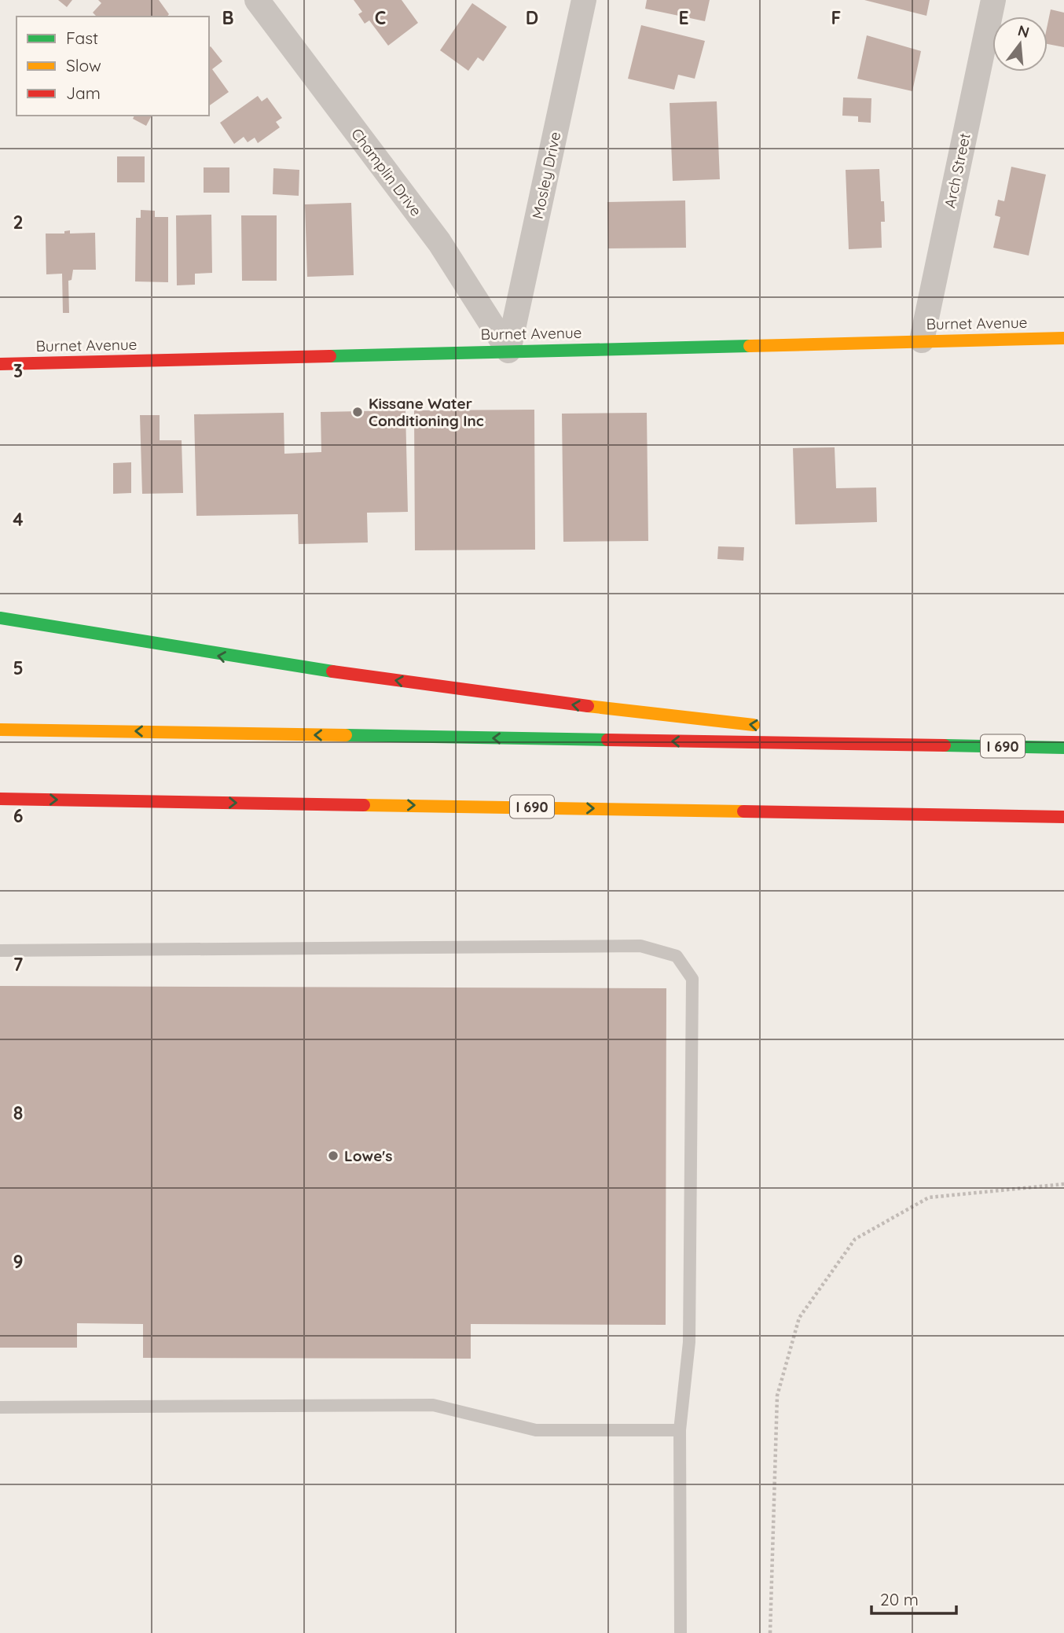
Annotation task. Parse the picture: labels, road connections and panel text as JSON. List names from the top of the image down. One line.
{"streets":{"main road":["Burnet Avenue","I 690"],"street":["Arch Street","Champlin Drive","Mosley Drive"]},"crossings":[["Arch Street","Burnet Avenue"],["Champlin Drive","Mosley Drive"],["Champlin Drive","Burnet Avenue"],["Mosley Drive","Burnet Avenue"]],"places":["Kissane Water Conditioning Inc","Lowe's"],"legend":["Fast","Slow","Jam"],"scale_bar":"20 m","north":"top","grid":{"columns":["B","C","D","E","F"],"rows":["2","3","4","5","6","7","8","9"]}}
